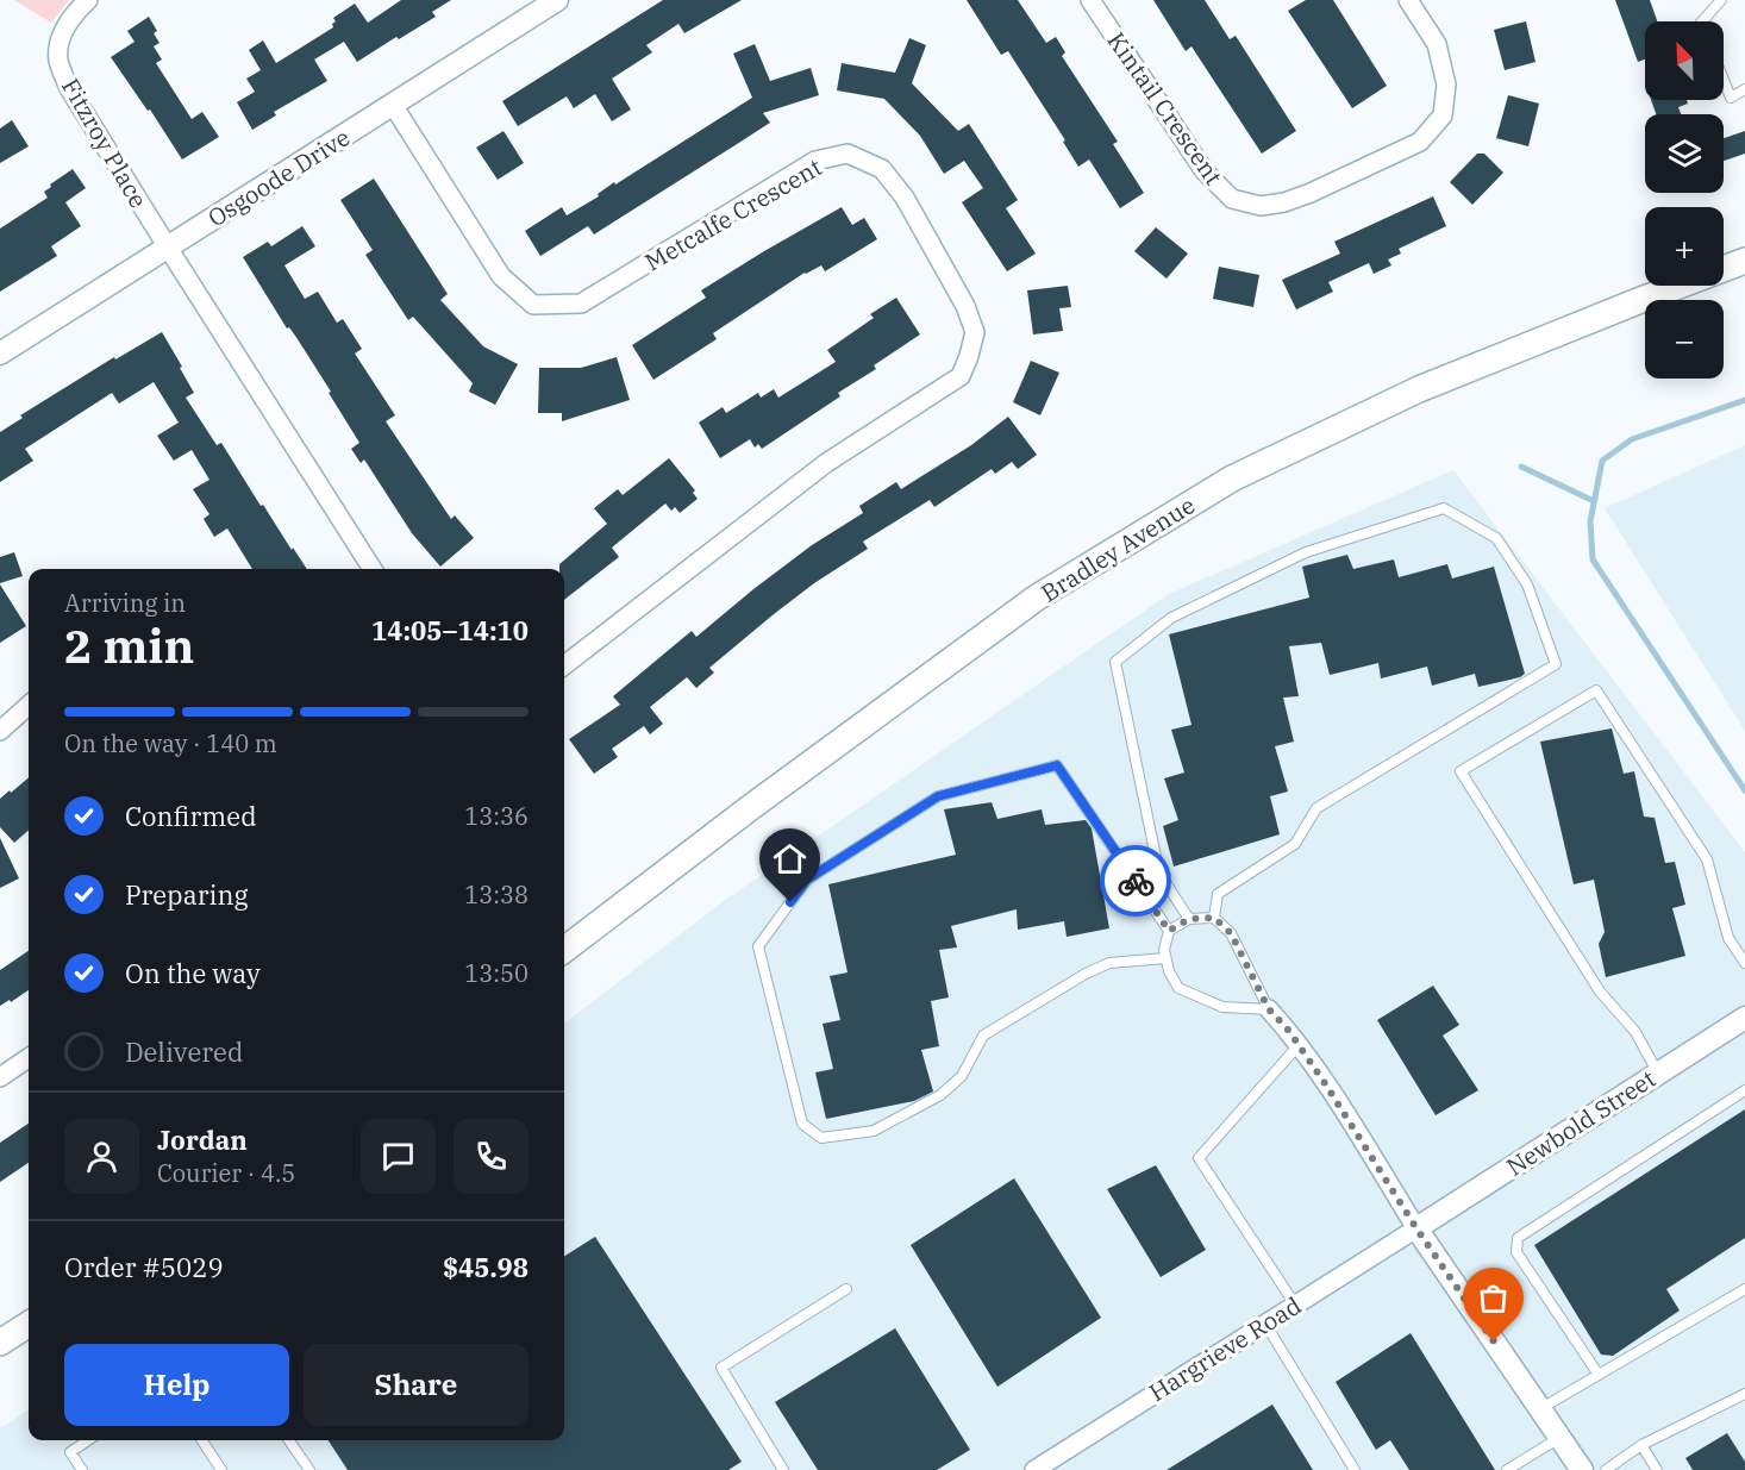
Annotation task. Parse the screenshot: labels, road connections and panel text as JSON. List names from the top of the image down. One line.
{"streets":{"main road":["Bradley Avenue"],"street":["Kintail Crescent","Fitzroy Place","Osgoode Drive","Metcalfe Crescent","Newbold Street","Hargrieve Road"]},"crossings":[["Fitzroy Place","Osgoode Drive"],["Osgoode Drive","Metcalfe Crescent"],["Newbold Street","Hargrieve Road"]],"north":"top left","page":{"map_buttons":["+","−"],"heading":["2 min","Arriving in","14:05–14:10"],"panel":["Jordan","Courier · 4.5","Order #5029","$45.98"],"bar":"On the way · 140 m","list":[["Confirmed","13:36"],["Preparing","13:38"],["On the way","13:50"],"Delivered"],"buttons":["Help","Share"]}}
